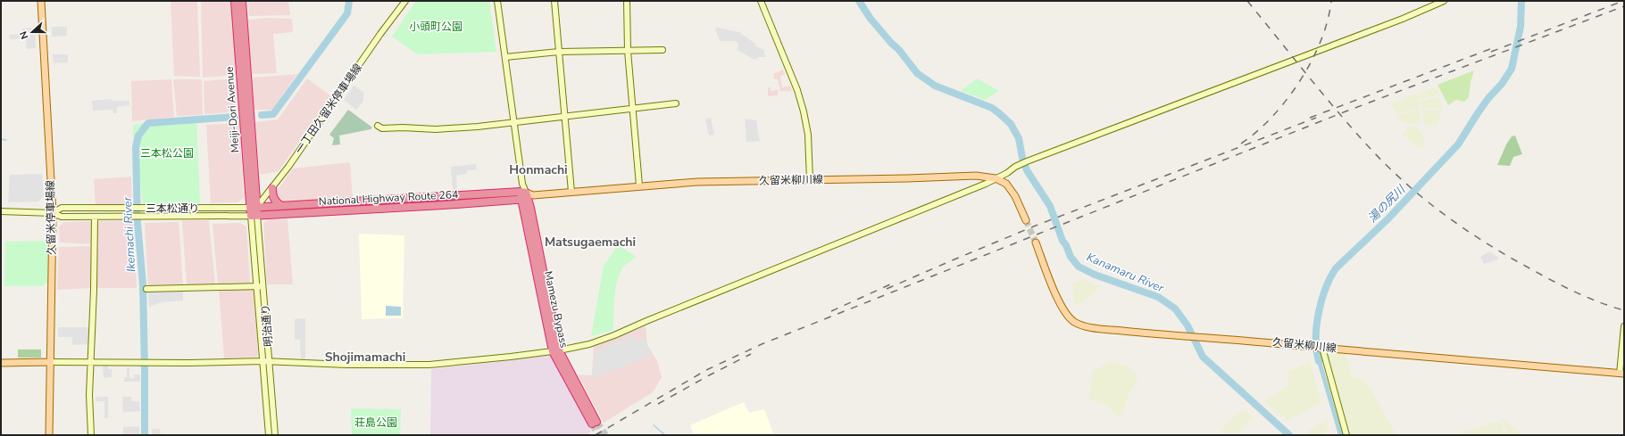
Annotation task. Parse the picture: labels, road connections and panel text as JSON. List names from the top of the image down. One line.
{"streets":{"highway":["Meiji-Dori Avenue","National Highway Route 264","Mamezu Bypass"],"main road":["久留米柳川線","久留米停車場線"],"street":["一丁田久留米停車場線","三本松通り","明治通り"]},"crossings":[["一丁田久留米停車場線","Meiji-Dori Avenue"],["一丁田久留米停車場線","National Highway Route 264"],["一丁田久留米停車場線","三本松通り"],["Meiji-Dori Avenue","National Highway Route 264"],["Meiji-Dori Avenue","三本松通り"],["Meiji-Dori Avenue","明治通り"],["久留米柳川線","National Highway Route 264"],["久留米柳川線","Mamezu Bypass"],["National Highway Route 264","三本松通り"],["National Highway Route 264","Mamezu Bypass"],["National Highway Route 264","明治通り"],["三本松通り","久留米停車場線"],["三本松通り","明治通り"]],"districts":["Honmachi","Matsugaemachi","Shojimamachi"],"water":["湯の尻川","Ikemachi River","Kanamaru River"],"parks":["小頭町公園","三本松公園","荘島公園"],"north":"left"}
